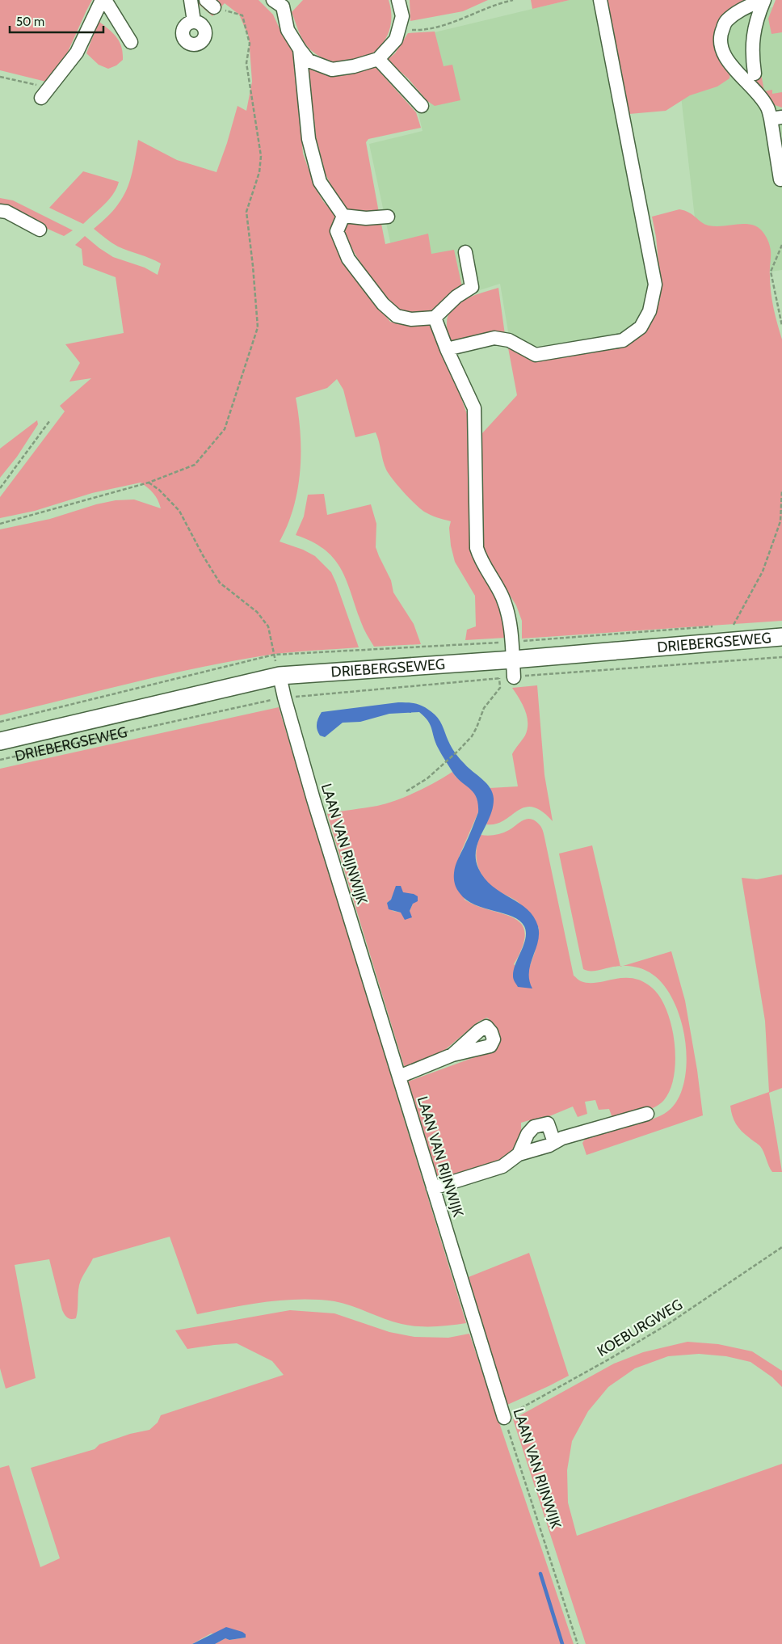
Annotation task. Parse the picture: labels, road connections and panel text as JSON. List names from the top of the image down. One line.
{"streets":{"main road":["DRIEBERGSEWEG"],"street":["LAAN VAN RIJNWIJK"],"path":["KOEBURGWEG"]},"crossings":[["DRIEBERGSEWEG","LAAN VAN RIJNWIJK"],["LAAN VAN RIJNWIJK","KOEBURGWEG"]],"scale_bar":"50 m"}
